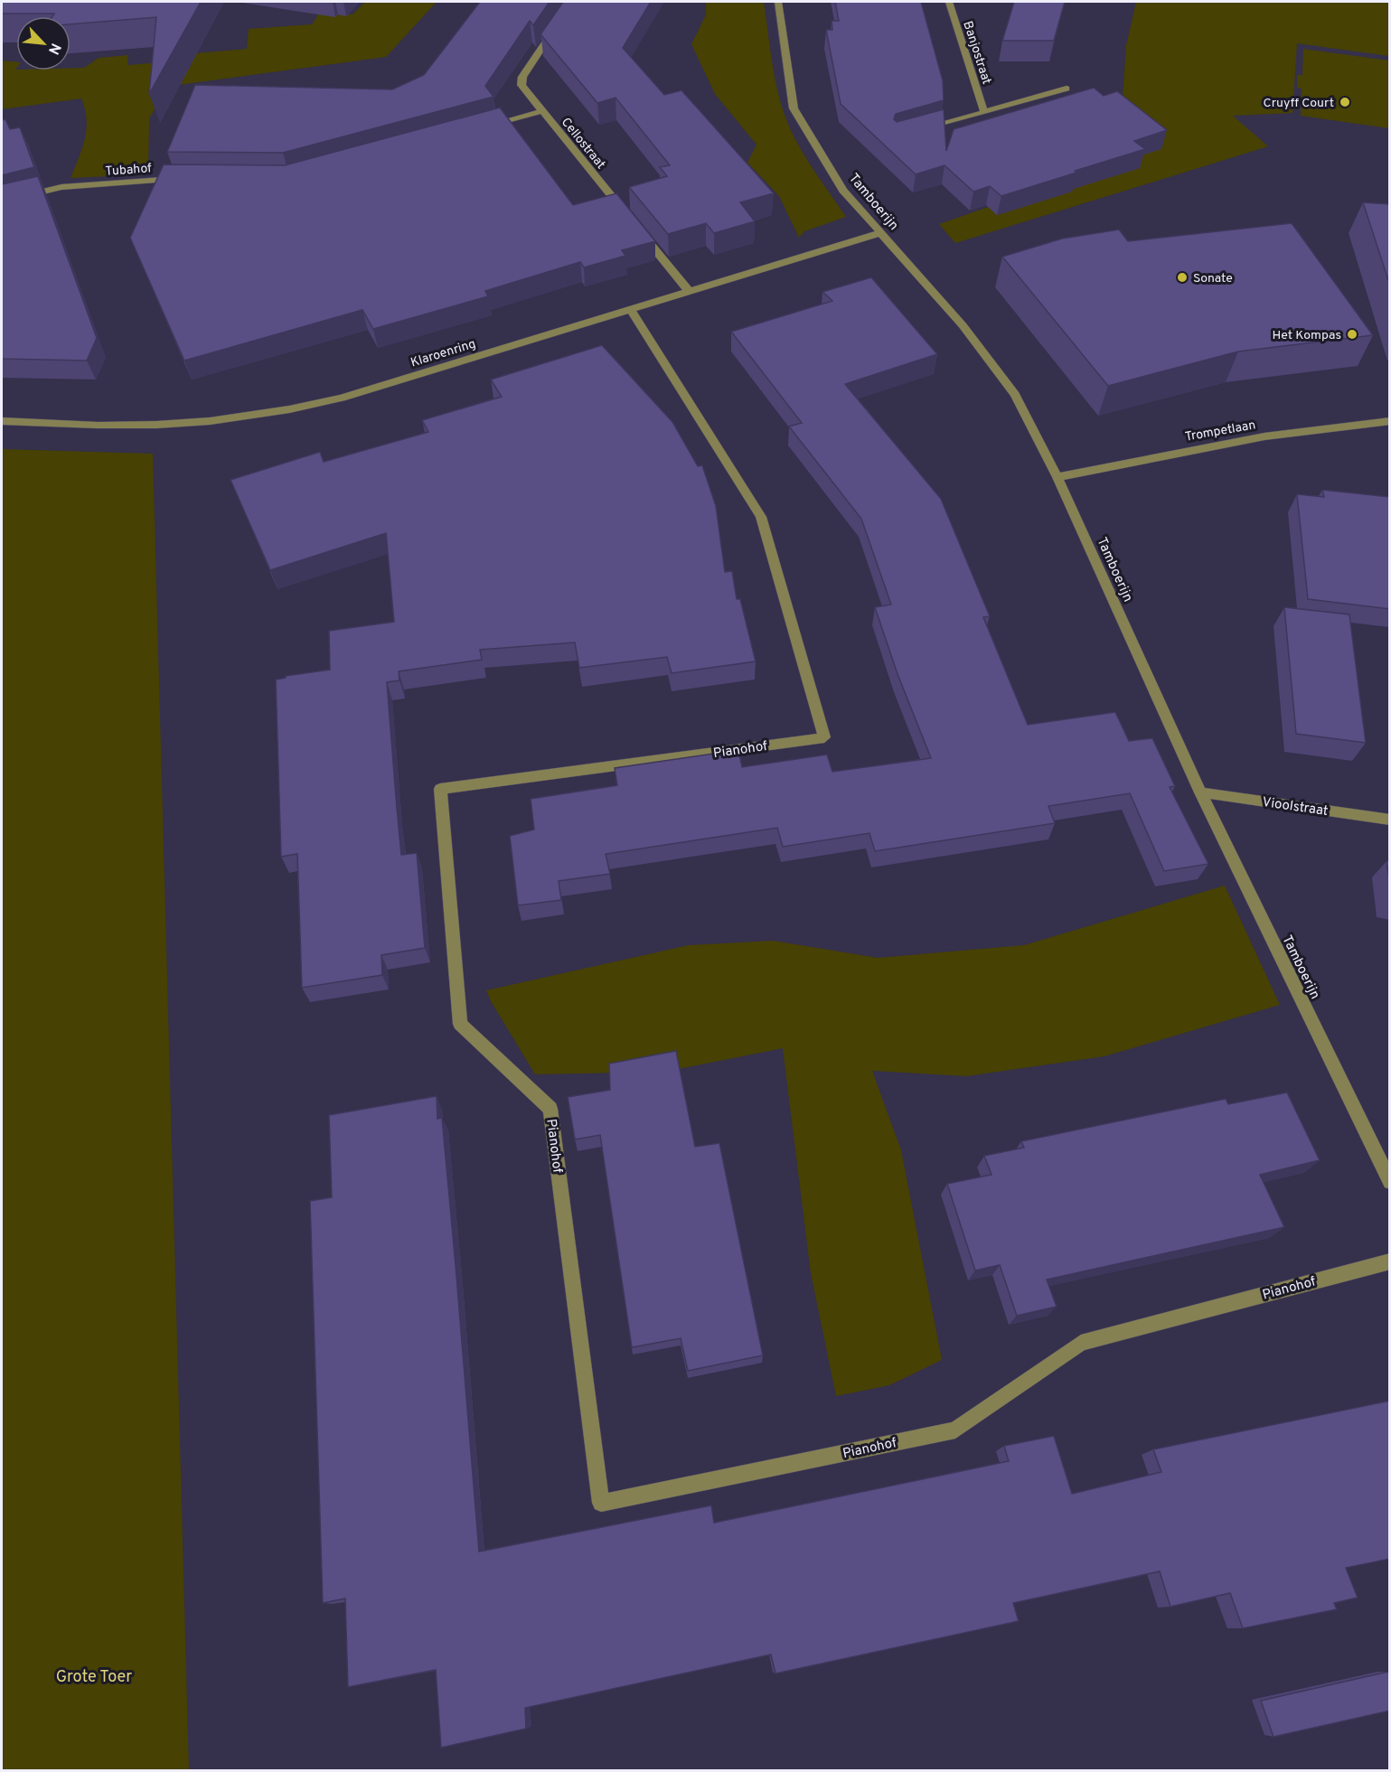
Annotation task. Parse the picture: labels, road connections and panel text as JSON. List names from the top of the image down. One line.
{"streets":{"street":["Banjostraat","Cellostraat","Tubahof","Tamboerijn","Klaroenring","Trompetlaan","Pianohof","Vioolstraat"]},"crossings":[["Tamboerijn","Klaroenring"],["Tamboerijn","Trompetlaan"],["Tamboerijn","Vioolstraat"],["Klaroenring","Pianohof"]],"parks":["Grote Toer"],"places":["Cruyff Court","Sonate","Het Kompas"],"north":"bottom right"}
